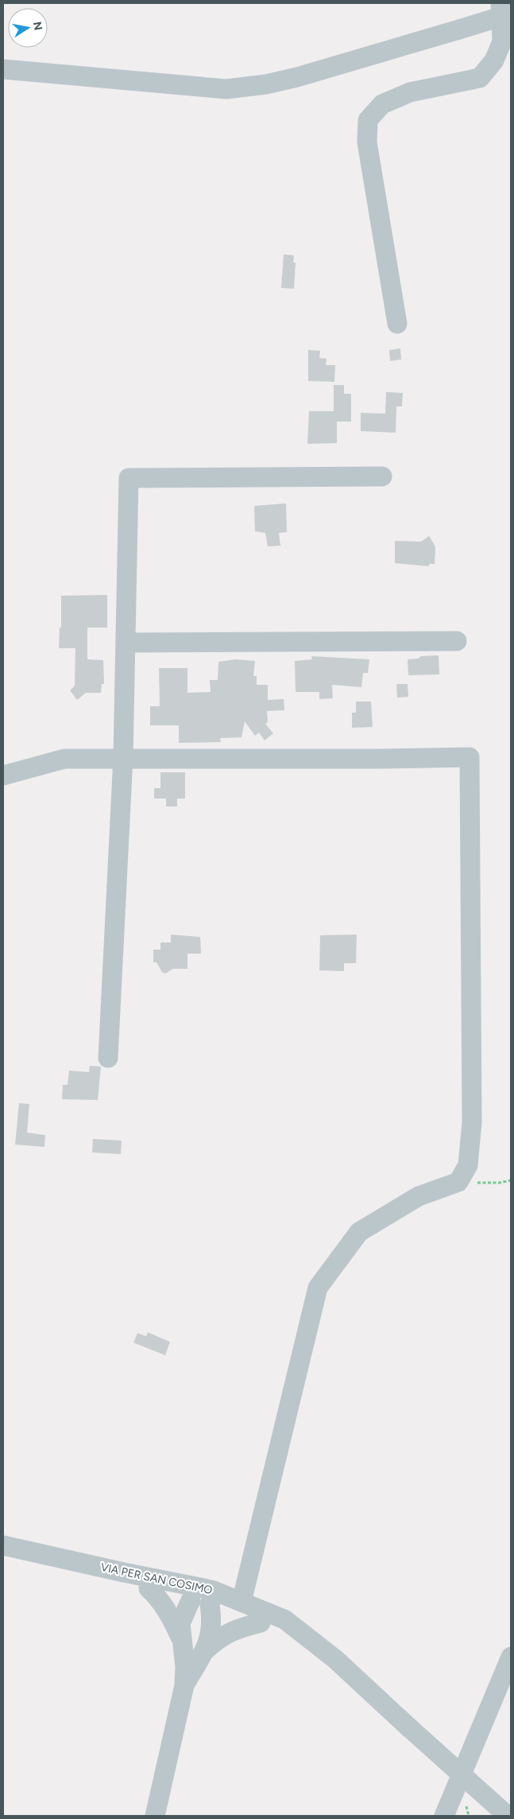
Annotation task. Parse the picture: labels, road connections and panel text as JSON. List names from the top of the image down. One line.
{"streets":{"street":["VIA PER SAN COSIMO"]},"north":"right"}
